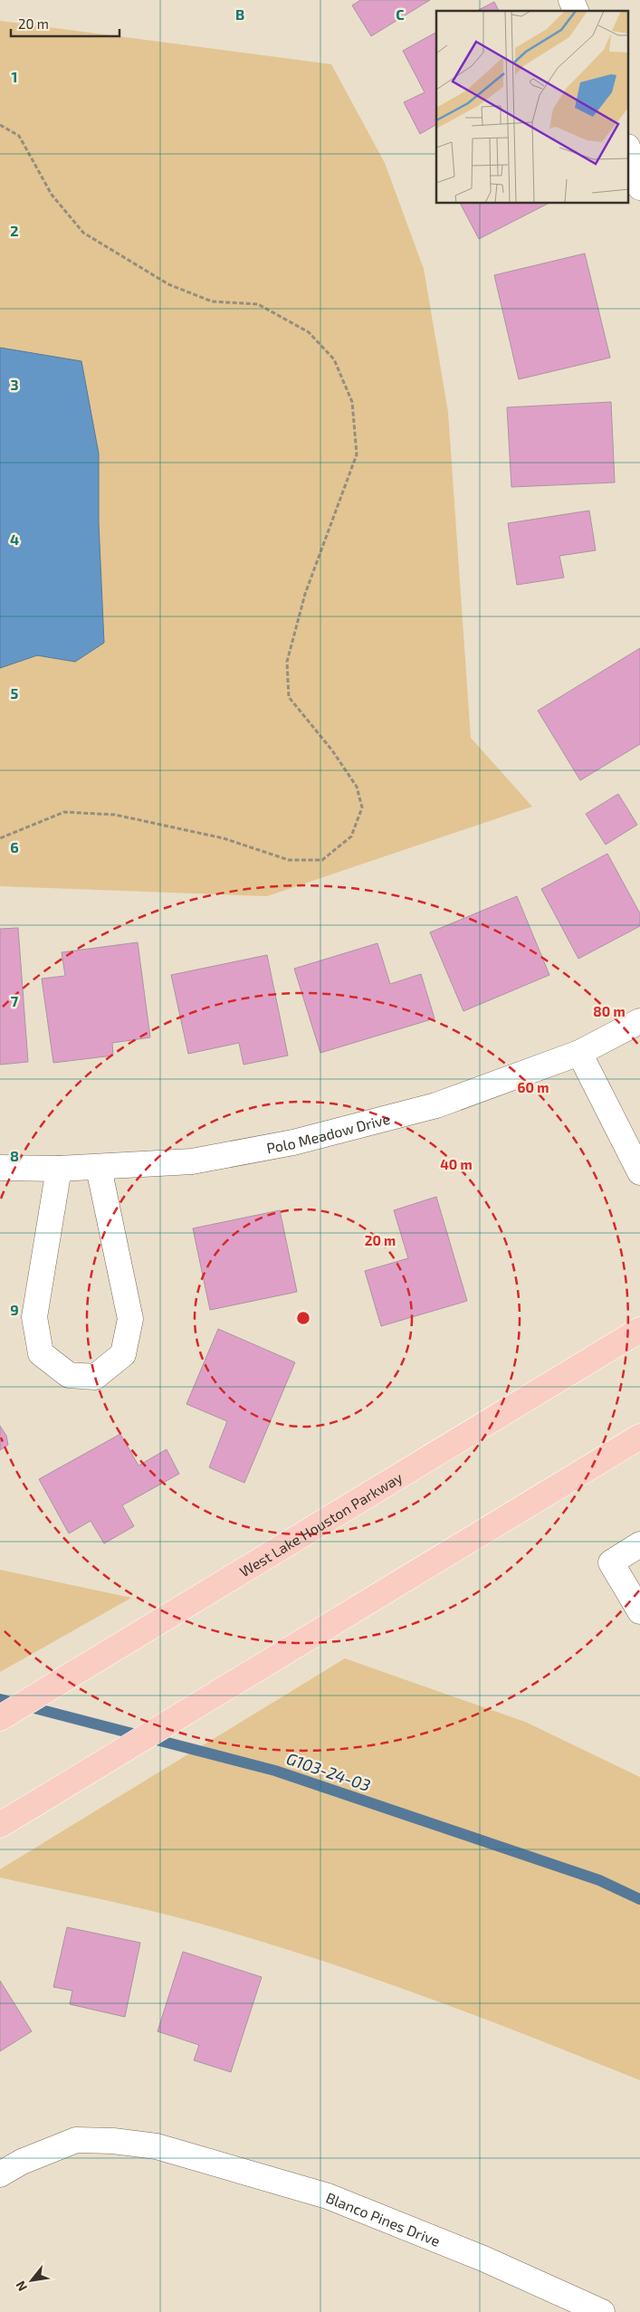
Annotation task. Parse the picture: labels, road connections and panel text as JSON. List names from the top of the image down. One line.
{"streets":{"main road":["West Lake Houston Parkway"],"street":["Polo Meadow Drive","Blanco Pines Drive"]},"water":["G103-24-03"],"scale_bar":"20 m","north":"bottom left","grid":{"columns":["B","C"],"rows":["1","2","3","4","5","6","7","8","9"]},"rings":["80 m","60 m","40 m","20 m"]}
